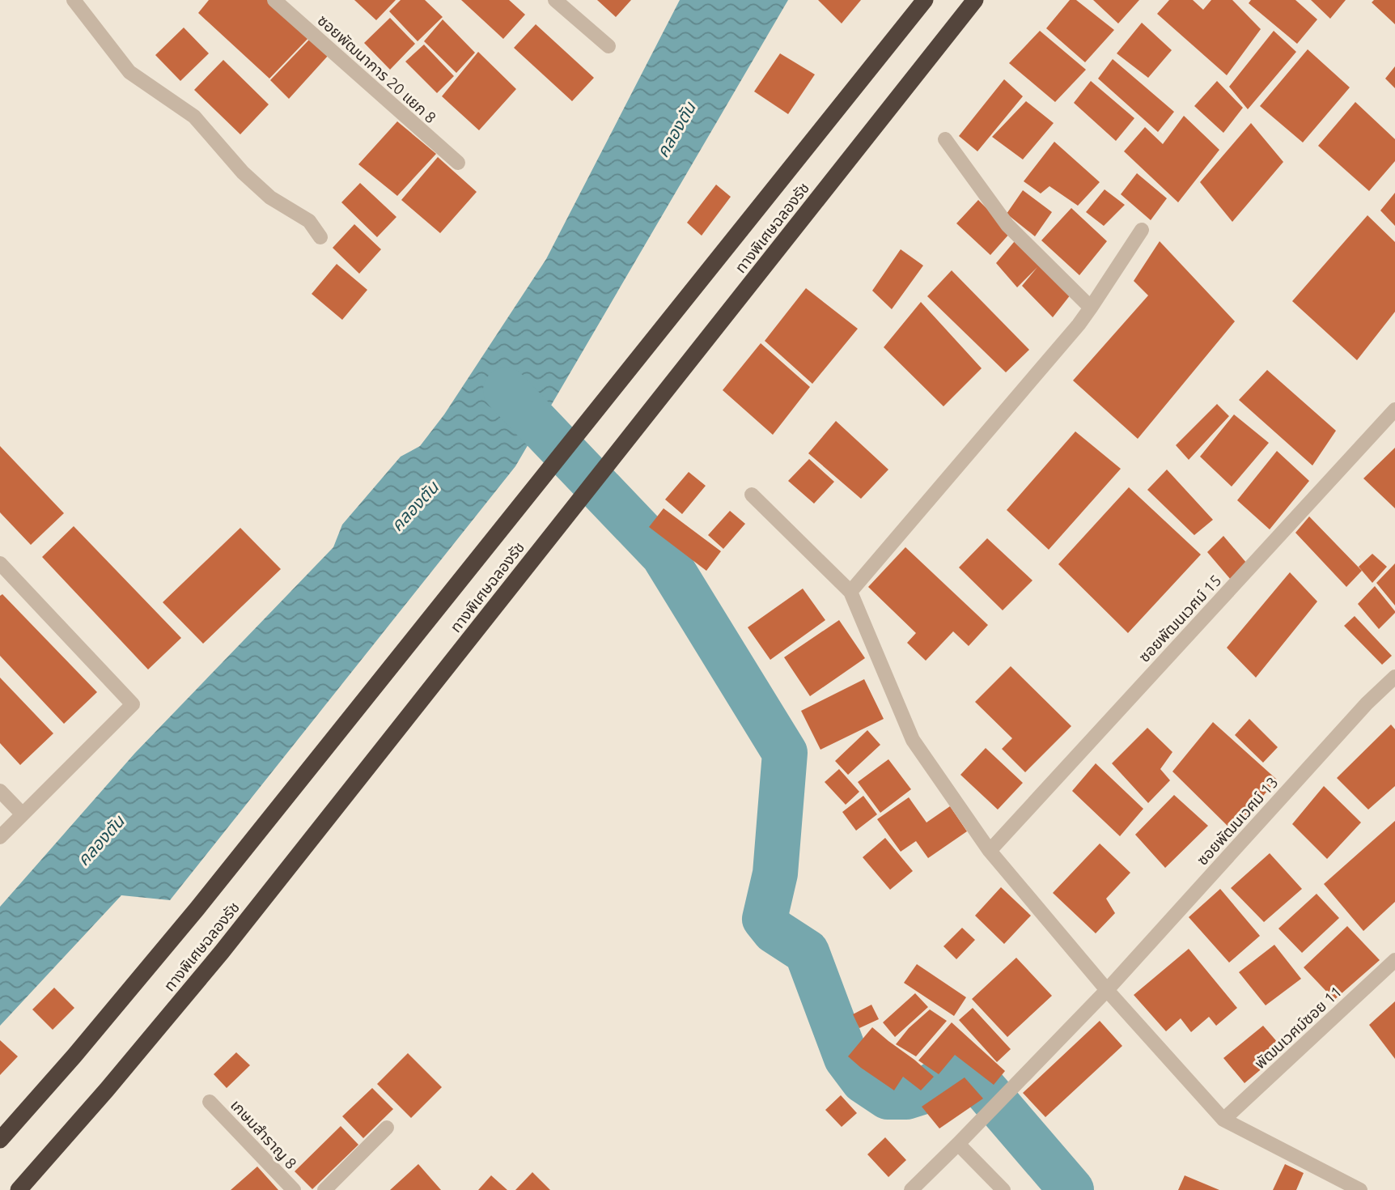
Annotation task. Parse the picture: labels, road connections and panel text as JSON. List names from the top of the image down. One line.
{"streets":{"highway":["ทางพิเศษฉลองรัช"],"street":["ซอยพัฒนาการ 20 แยก 8","ซอยพัฒนเวศม์ 15","ซอยพัฒนเวศม์ 13","พัฒนเวศม์ซอย 11","เกษมสำราญ 8"]},"water":["คลองตัน"]}
